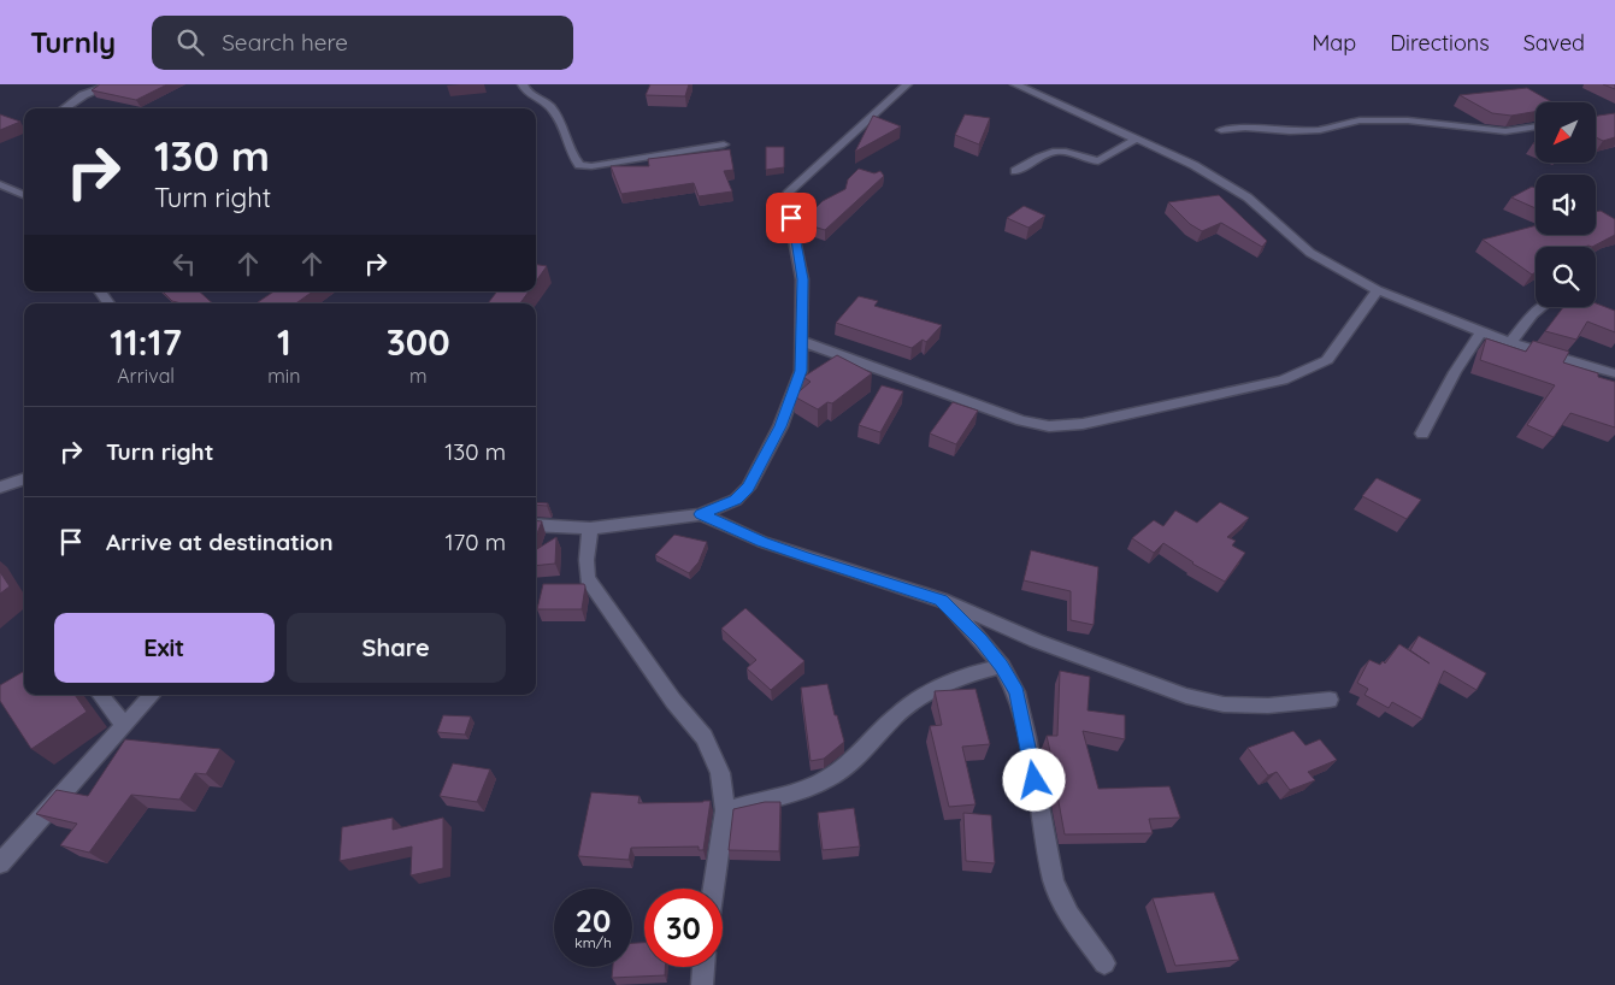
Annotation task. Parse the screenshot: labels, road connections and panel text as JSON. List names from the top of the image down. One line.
{"north":"bottom left","page":{"header":"Turnly","search":"Search here","nav":["Map","Directions","Saved"],"turn":["130 m","Turn right"],"eta":["11:17","Arrival","1","min","300","m"],"list":[{"name":"Turn right","value":"130 m"},{"name":"Arrive at destination","value":"170 m"}],"buttons":["Exit","Share"],"speed":"20 km/h","limit":"30"}}
